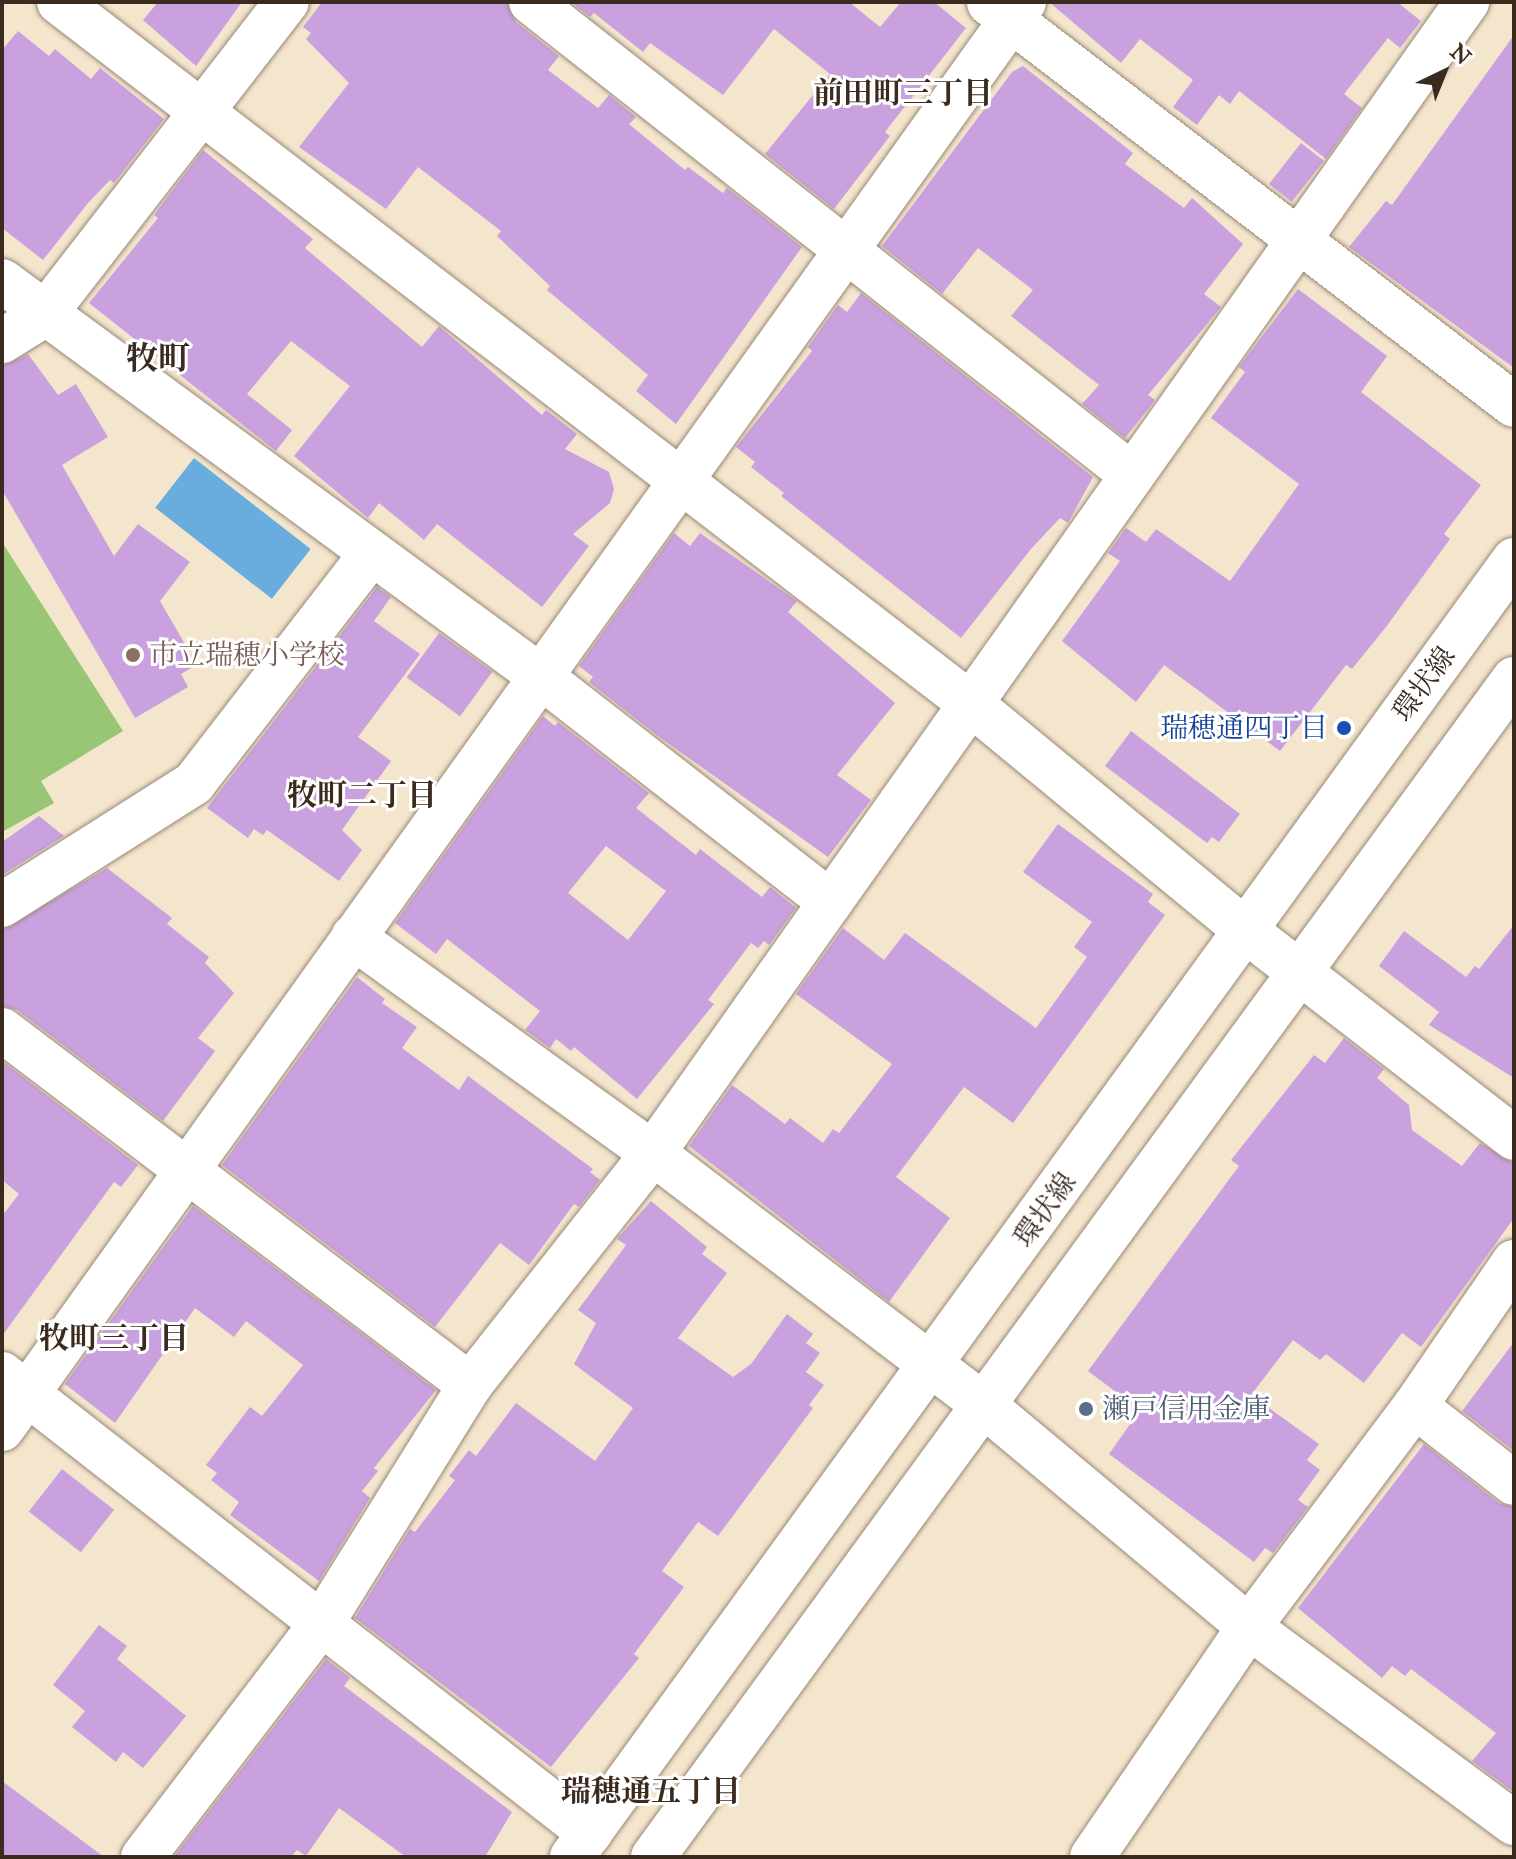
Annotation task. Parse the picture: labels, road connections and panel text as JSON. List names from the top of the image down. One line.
{"streets":{"street":["環状線"]},"districts":["前田町三丁目","牧町","牧町二丁目","牧町三丁目","瑞穂通五丁目"],"places":["市立瑞穂小学校","瑞穂通四丁目","瀬戸信用金庫"],"north":"top right"}
